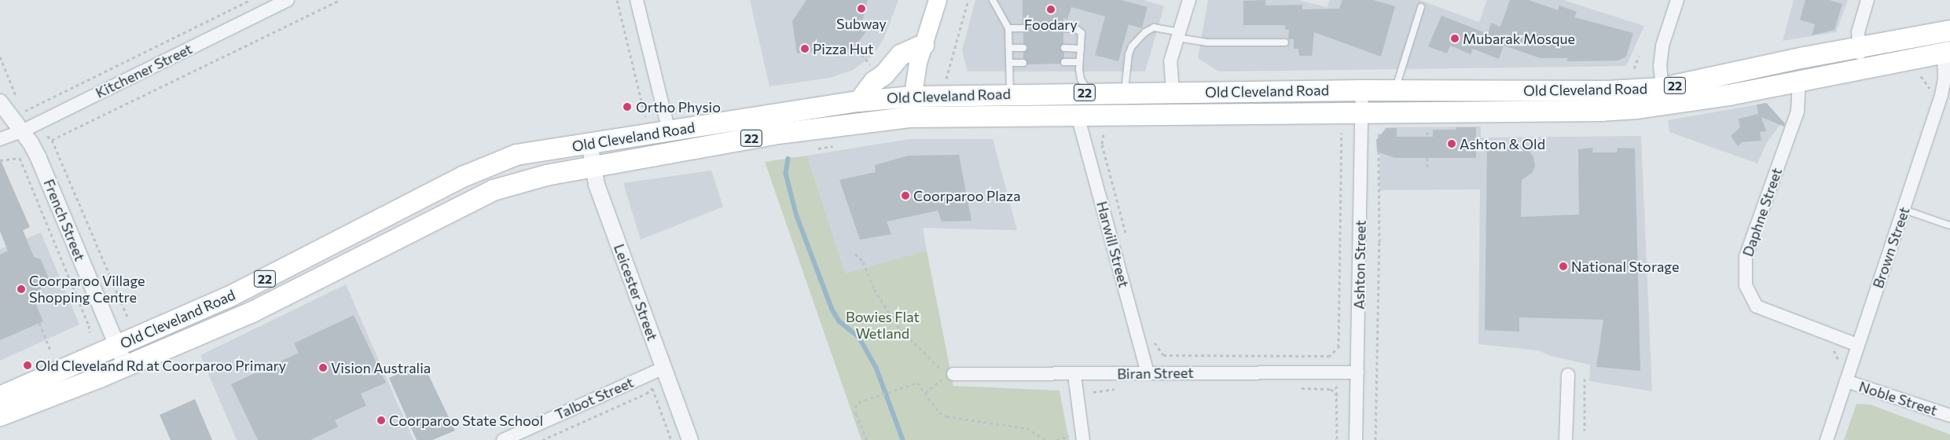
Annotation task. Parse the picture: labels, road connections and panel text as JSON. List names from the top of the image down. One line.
{"streets":{"highway":["22","Old Cleveland Road"],"street":["Kitchener Street","Daphne Street","French Street","Harwill Street","Brown Street","Ashton Street","Leicester Street","Biran Street","Talbot Street","Noble Street"]},"crossings":[["Kitchener Street","French Street"],["Old Cleveland Road","Daphne Street"],["Old Cleveland Road","French Street"],["Old Cleveland Road","Harwill Street"],["Old Cleveland Road","Brown Street"],["Old Cleveland Road","Ashton Street"],["Old Cleveland Road","Leicester Street"],["Daphne Street","Brown Street"],["Harwill Street","Biran Street"],["Brown Street","Noble Street"],["Ashton Street","Biran Street"],["Leicester Street","Talbot Street"]],"parks":["Bowies Flat Wetland"],"places":["Subway","Foodary","Mubarak Mosque","Pizza Hut","Ortho Physio","Ashton & Old","Coorparoo Plaza","National Storage","Coorparoo Village Shopping Centre","Old Cleveland Rd at Coorparoo Primary","Vision Australia","Coorparoo State School"]}
